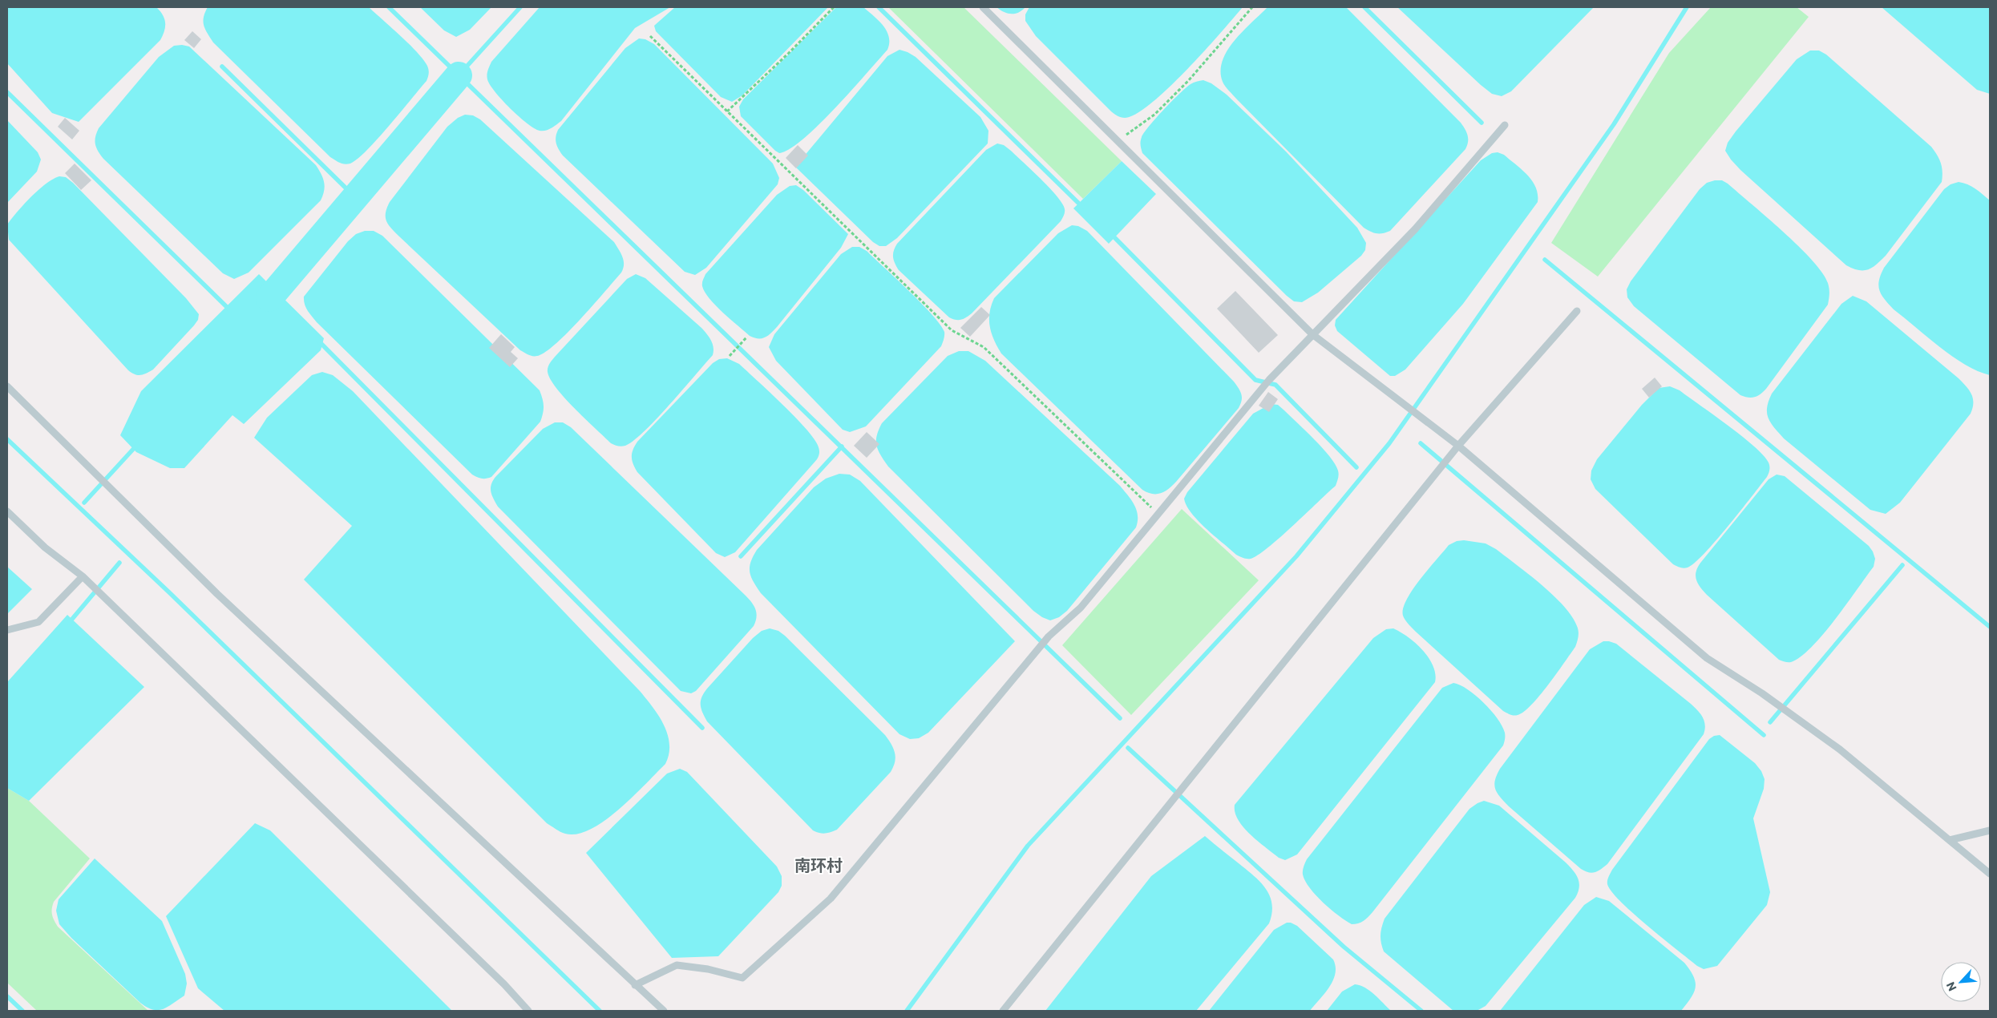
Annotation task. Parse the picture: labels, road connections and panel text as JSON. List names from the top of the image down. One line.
{"districts":["南环村"],"north":"bottom left"}
